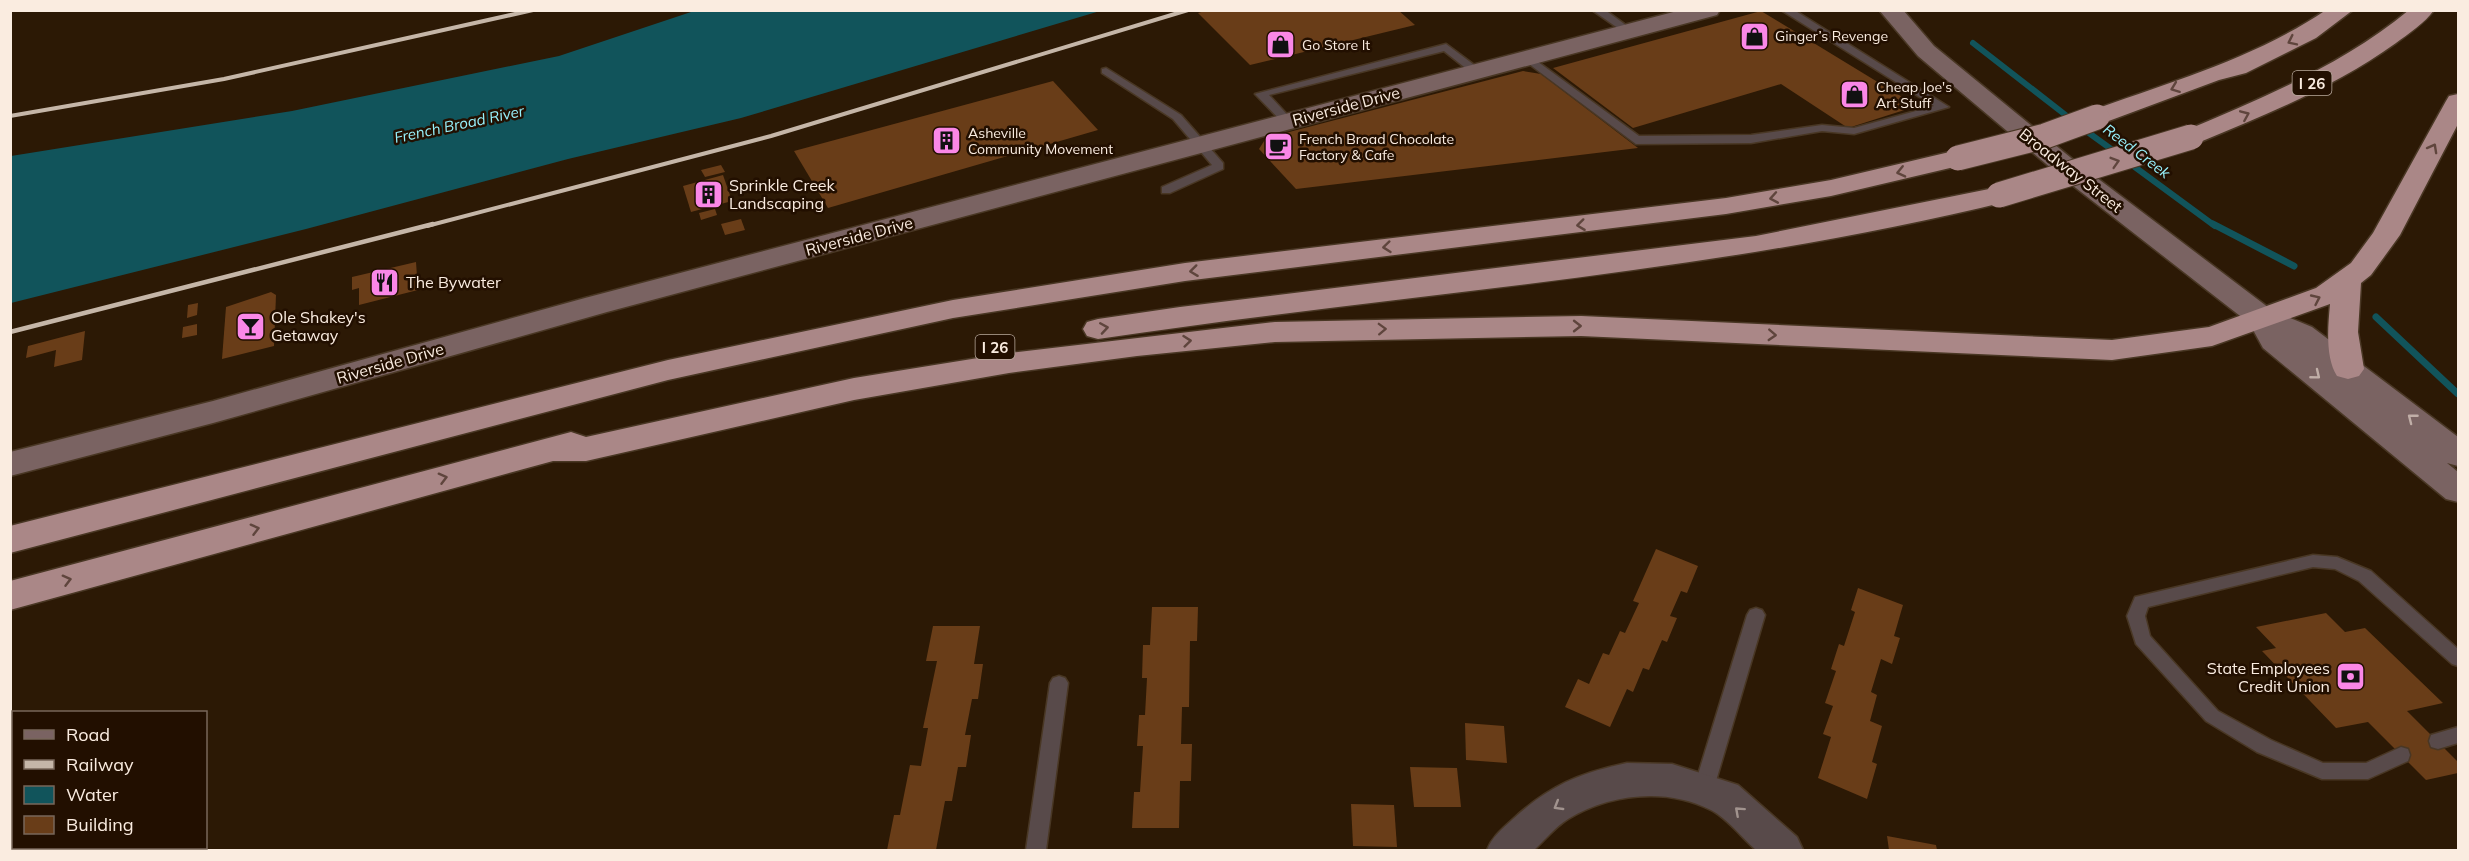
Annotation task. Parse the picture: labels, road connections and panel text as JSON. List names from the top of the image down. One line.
{"streets":{"highway":["I 26"],"main road":["Riverside Drive","Broadway Street"]},"water":["French Broad River","Reed Creek"],"places":{"shop":["Ginger’s Revenge","Go Store It","Cheap Joe's Art Stuff"],"building":["Asheville Community Movement","Sprinkle Creek Landscaping"],"cafe":["French Broad Chocolate Factory & Cafe"],"restaurant":["The Bywater"],"bar":["Ole Shakey's Getaway"],"bank":["State Employees Credit Union"]},"legend":["Road","Railway","Water","Building"]}
